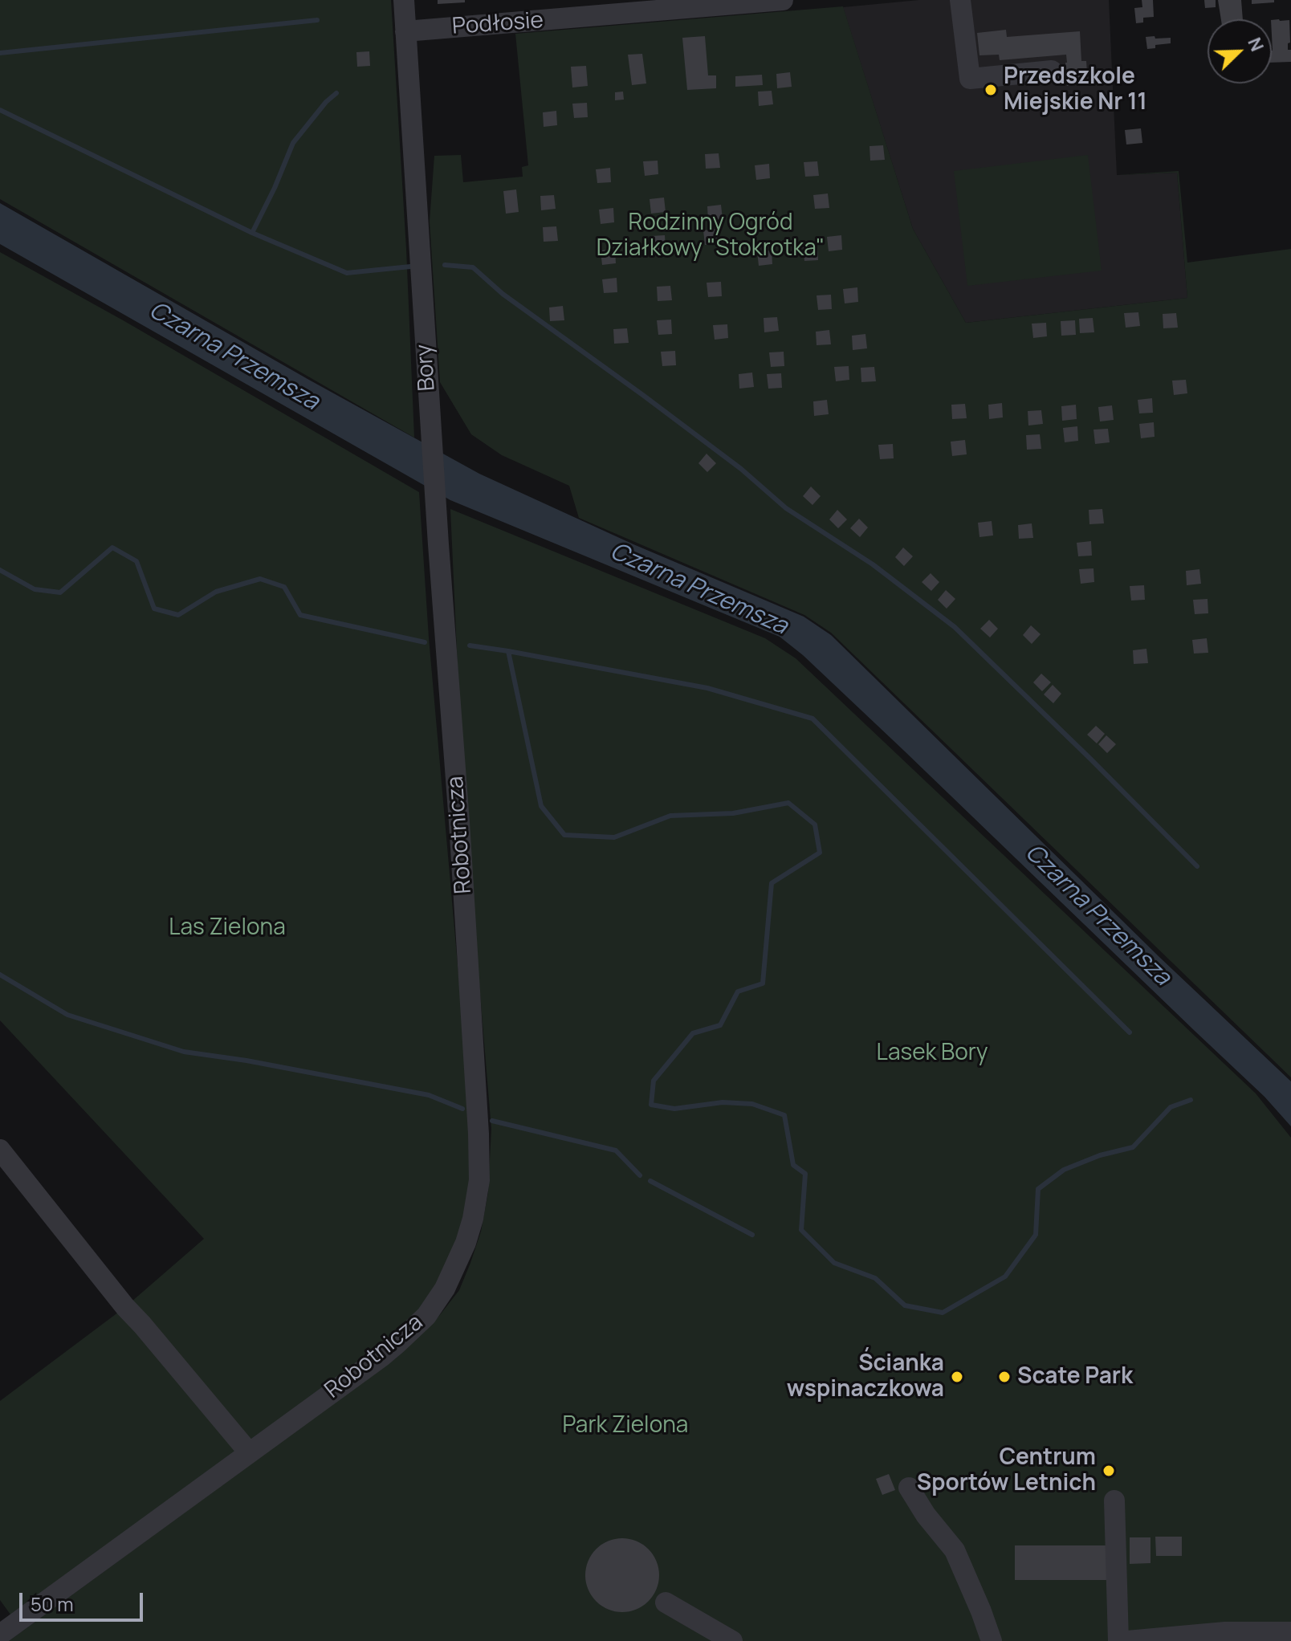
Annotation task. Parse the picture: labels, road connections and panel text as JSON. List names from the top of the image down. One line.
{"streets":{"street":["Podłosie","Bory","Robotnicza"]},"crossings":[["Podłosie","Bory"],["Bory","Robotnicza"]],"water":["Czarna Przemsza"],"parks":["Rodzinny Ogród Działkowy \"Stokrotka\"","Las Zielona","Lasek Bory","Park Zielona"],"places":["Przedszkole Miejskie Nr 11","Ścianka wspinaczkowa","Scate Park","Centrum Sportów Letnich"],"scale_bar":"50 m","north":"top right"}
